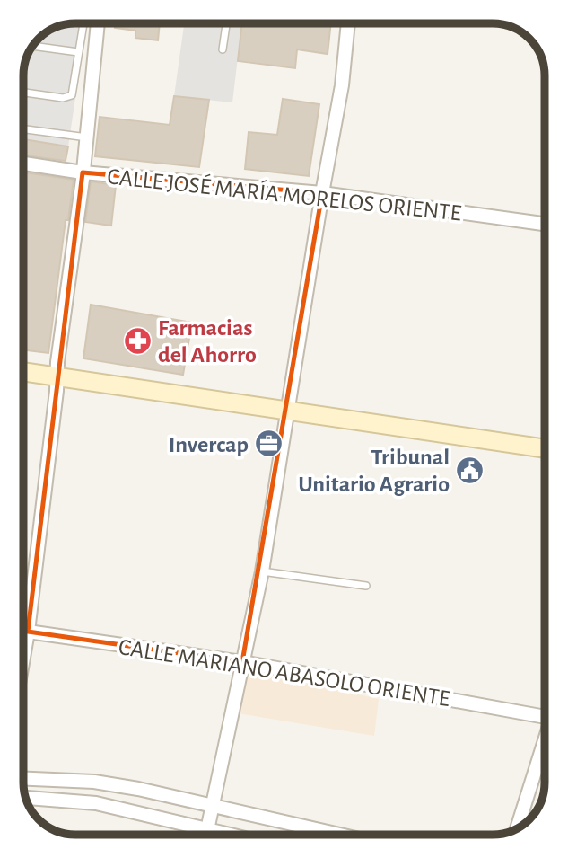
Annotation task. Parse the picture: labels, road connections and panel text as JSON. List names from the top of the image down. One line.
{"streets":{"street":["CALLE JOSÉ MARÍA MORELOS ORIENTE","CALLE MARIANO ABASOLO ORIENTE"]},"places":{"pharmacy":["Farmacias del Ahorro"],"office":["Invercap"],"public building":["Tribunal Unitario Agrario"]}}
